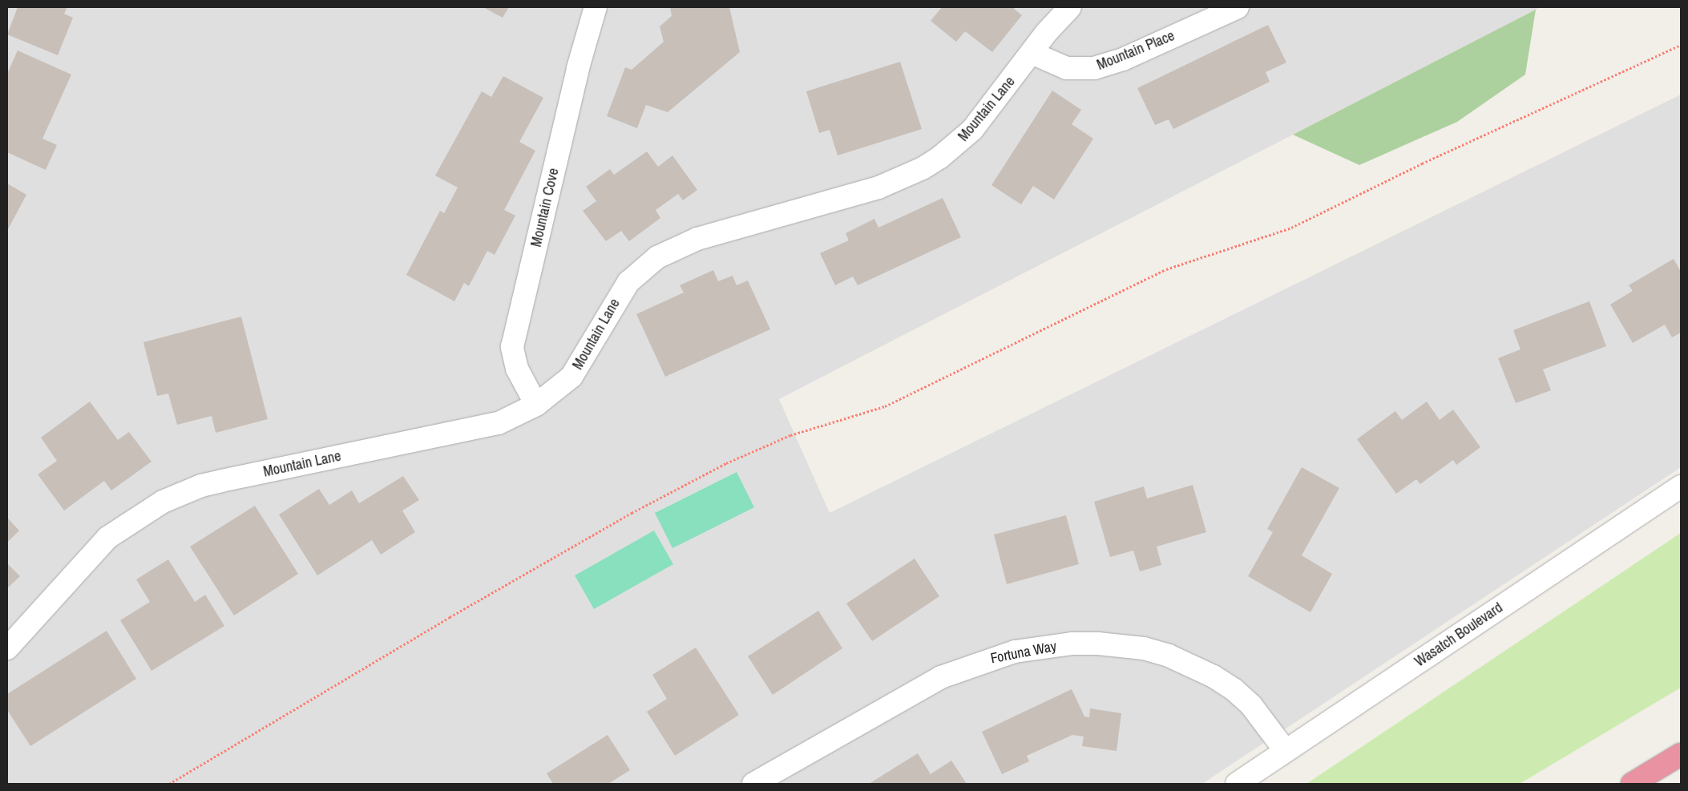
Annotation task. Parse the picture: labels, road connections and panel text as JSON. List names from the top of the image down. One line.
{"streets":{"street":["Mountain Place","Mountain Lane","Mountain Cove","Wasatch Boulevard","Fortuna Way"]},"crossings":[["Mountain Place","Mountain Lane"],["Mountain Lane","Mountain Cove"],["Wasatch Boulevard","Fortuna Way"]]}
